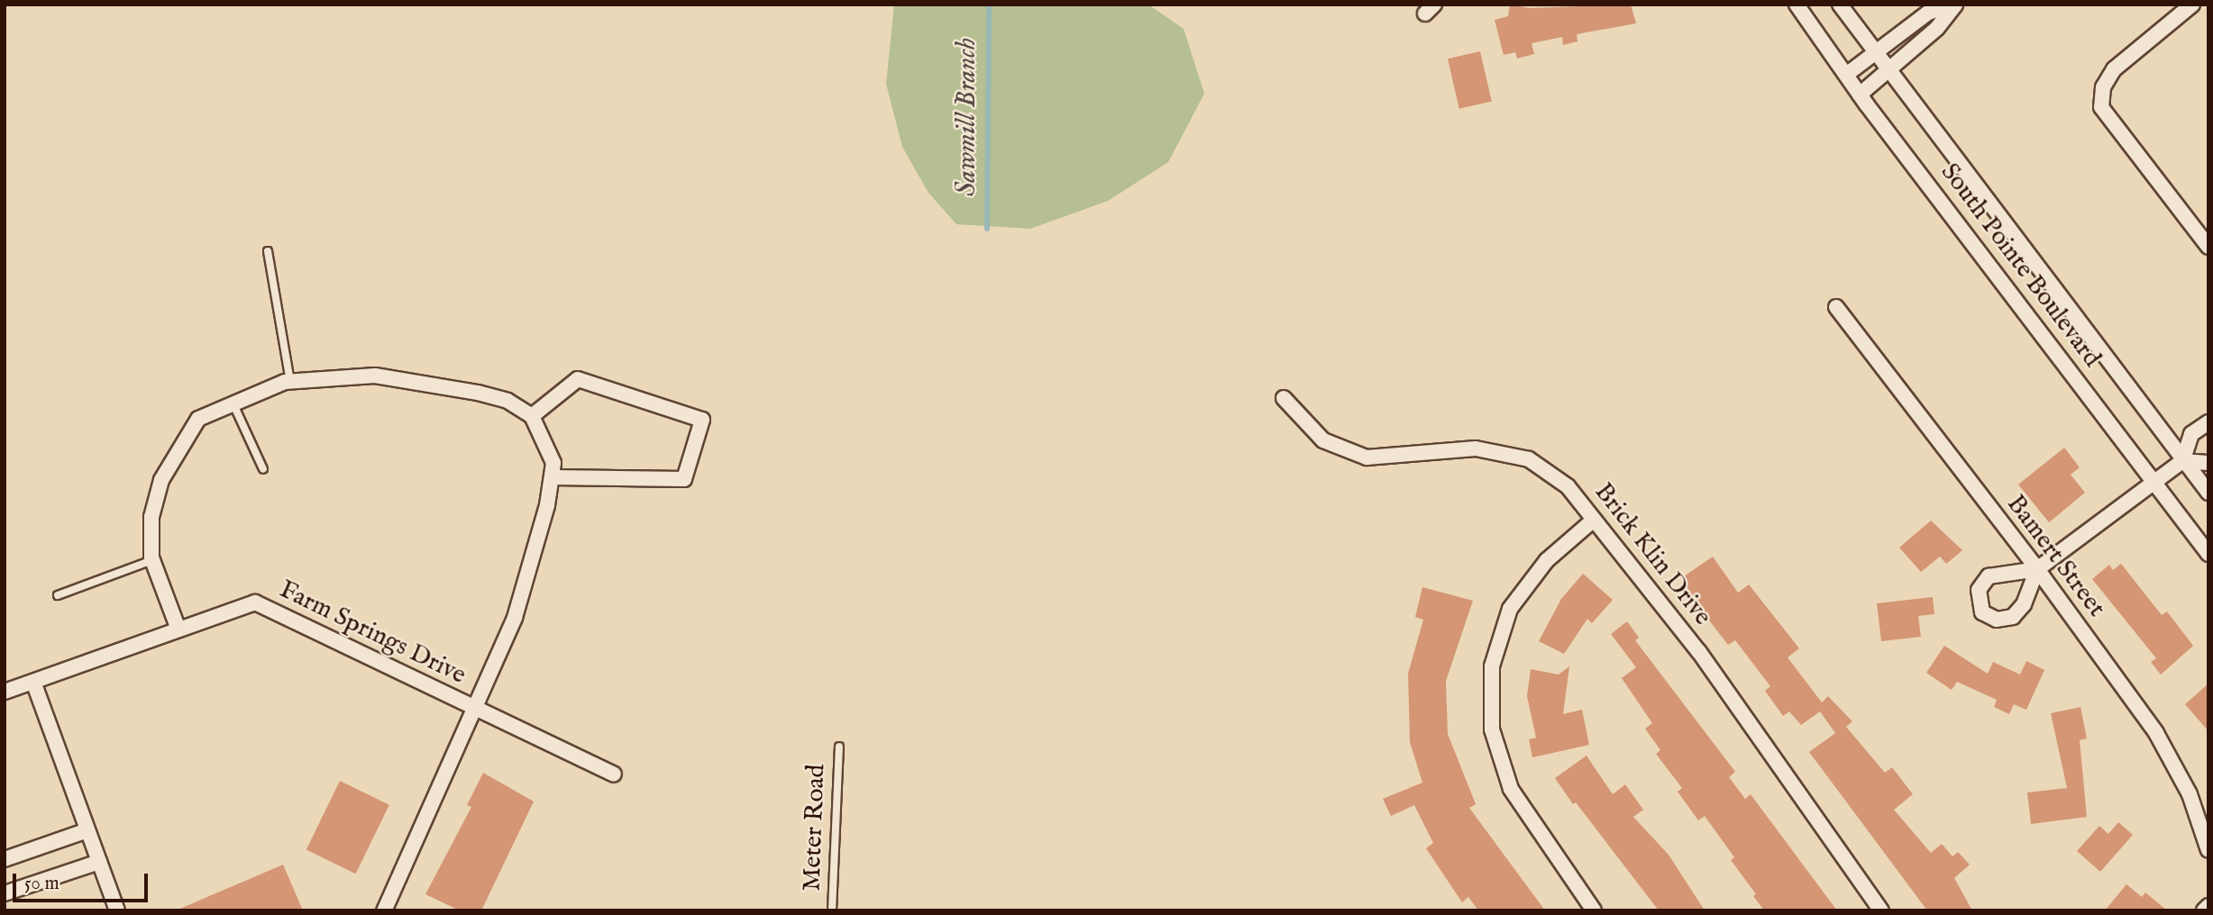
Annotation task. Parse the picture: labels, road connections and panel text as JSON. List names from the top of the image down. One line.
{"streets":{"street":["South Pointe Boulevard","Brick Klin Drive","Bamert Street","Farm Springs Drive"],"lane":["Meter Road"]},"water":["Sawmill Branch"],"scale_bar":"50 m"}
